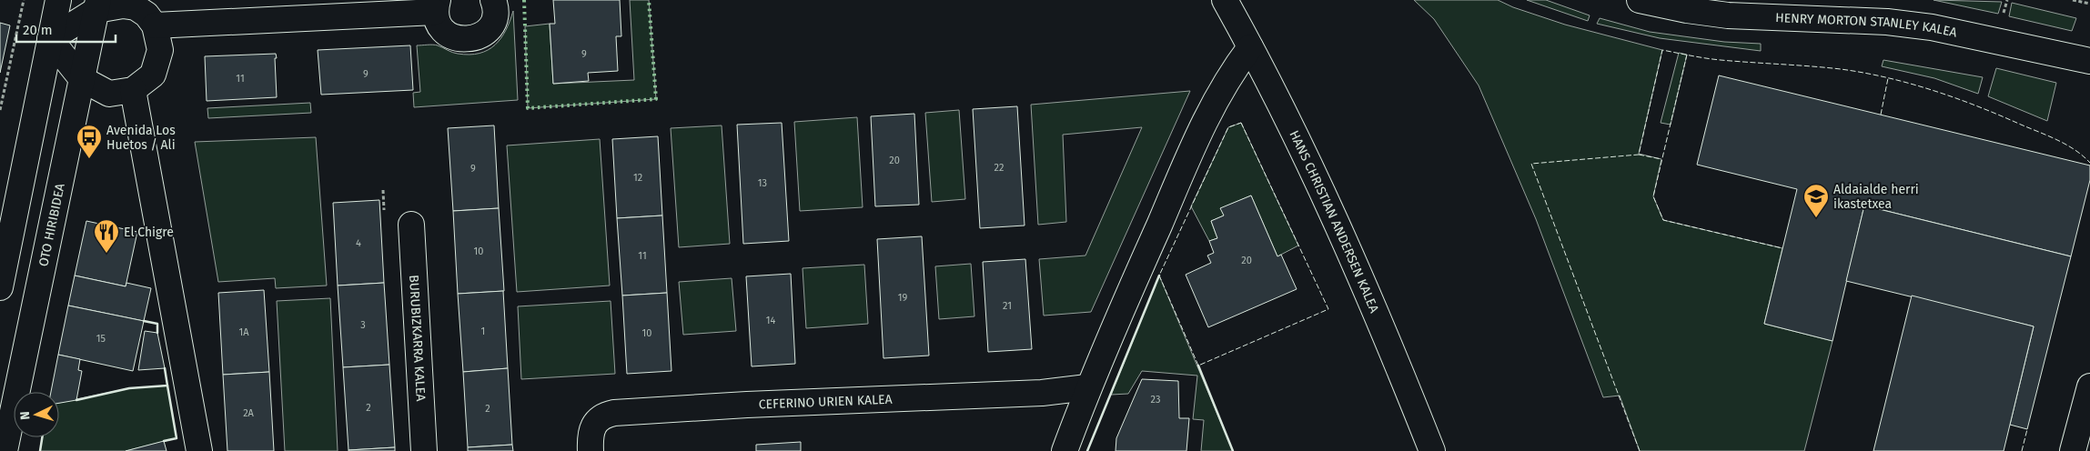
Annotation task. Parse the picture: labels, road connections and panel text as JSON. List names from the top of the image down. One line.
{"streets":{"street":["HENRY MORTON STANLEY KALEA","HANS CHRISTIAN ANDERSEN KALEA","OTO HIRIBIDEA","BURUBIZKARRA KALEA","CEFERINO URIEN KALEA"]},"places":{"bus stop":["Avenida Los Huetos / Ali"],"school or university":["Aldaialde herri ikastetxea"],"restaurant":["El Chigre"]},"house_numbers":["9","9","11","20","22","9","12","13","4","10","11","20","19","21","14","3","1","1A","10","15","23","2","2","2A"],"scale_bar":"20 m","north":"left"}
